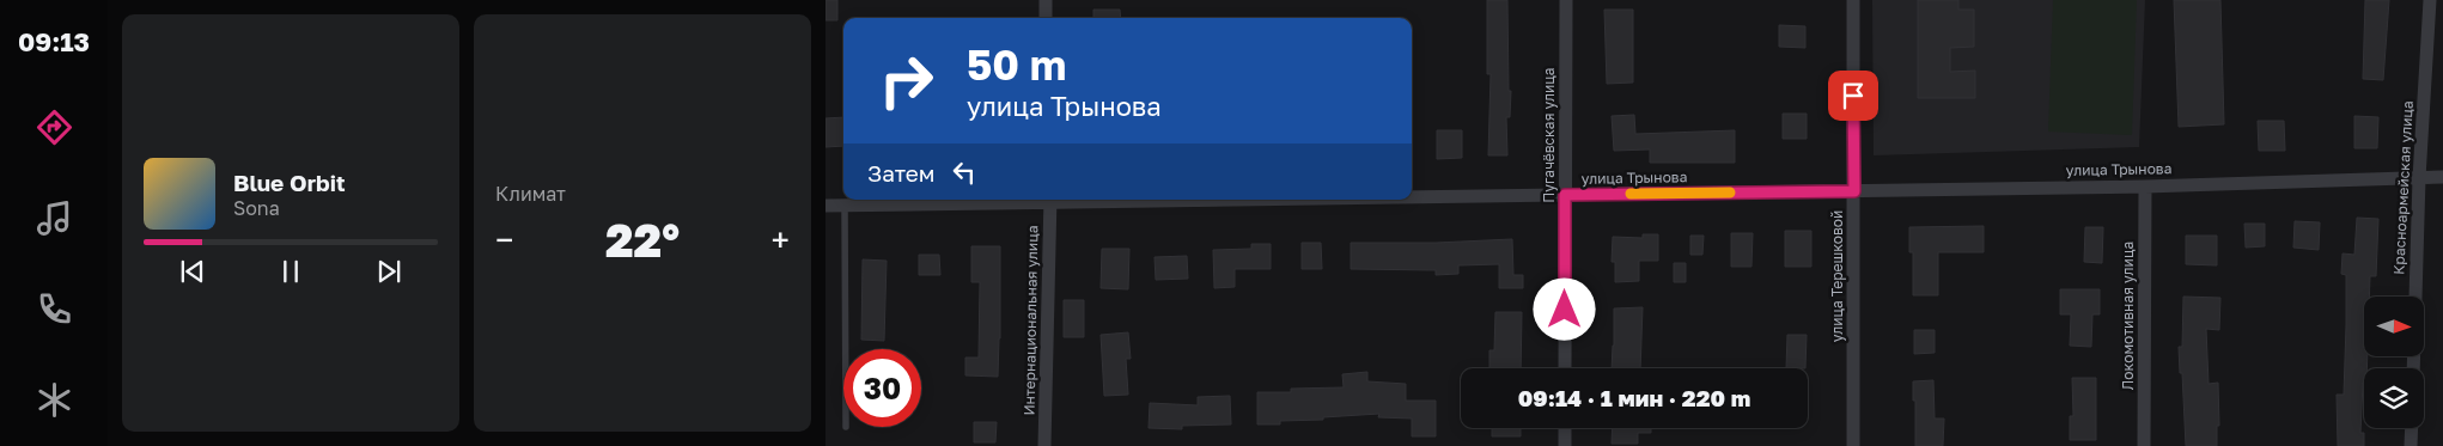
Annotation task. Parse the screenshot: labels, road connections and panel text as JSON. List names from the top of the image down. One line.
{"streets":{"street":["Пугачёвская улица","улица Трынова","Красноармейская улица","улица Терешковой","Локомотивная улица","Интернациональная улица"]},"crossings":[["Пугачёвская улица","улица Трынова"],["улица Трынова","Красноармейская улица"],["улица Трынова","улица Терешковой"],["улица Трынова","Локомотивная улица"],["улица Трынова","Интернациональная улица"]],"north":"right","page":{"tabs":"09:13","tile":"Климат","turn":["50 m","улица Трынова"],"then":"Затем","song":["Blue Orbit","Sona"],"heat":["−","22°","+"],"limit":"30","trip":"09:14 · 1 мин · 220 m"}}
